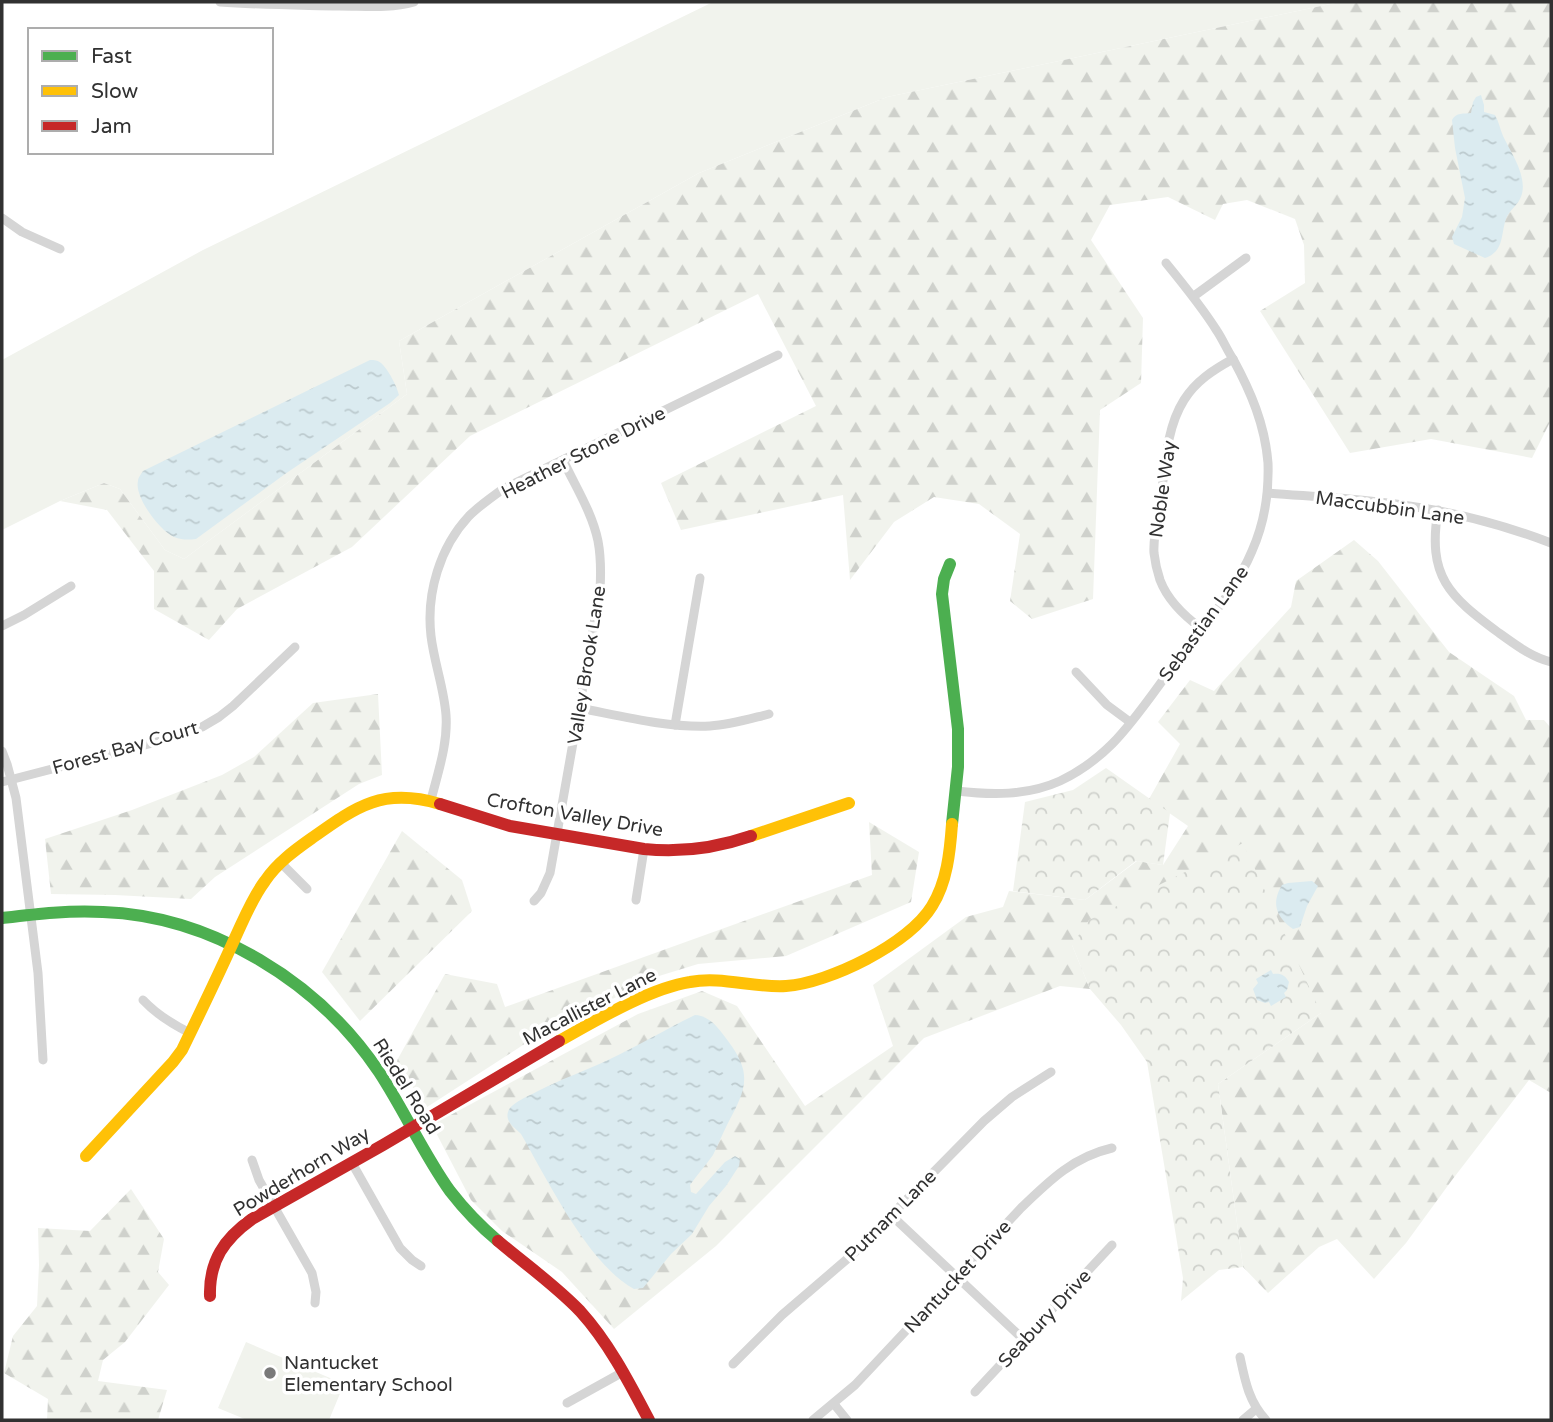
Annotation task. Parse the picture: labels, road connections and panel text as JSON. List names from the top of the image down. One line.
{"streets":{"street":["Heather Stone Drive","Noble Way","Maccubbin Lane","Sebastian Lane","Valley Brook Lane","Forest Bay Court","Crofton Valley Drive","Macallister Lane","Riedel Road","Powderhorn Way","Putnam Lane","Nantucket Drive","Seabury Drive"]},"crossings":[["Heather Stone Drive","Valley Brook Lane"],["Heather Stone Drive","Crofton Valley Drive"],["Noble Way","Sebastian Lane"],["Maccubbin Lane","Sebastian Lane"],["Sebastian Lane","Macallister Lane"],["Valley Brook Lane","Crofton Valley Drive"],["Crofton Valley Drive","Riedel Road"],["Macallister Lane","Riedel Road"],["Macallister Lane","Powderhorn Way"],["Riedel Road","Powderhorn Way"]],"places":["Nantucket Elementary School"],"legend":["Fast","Slow","Jam"]}
